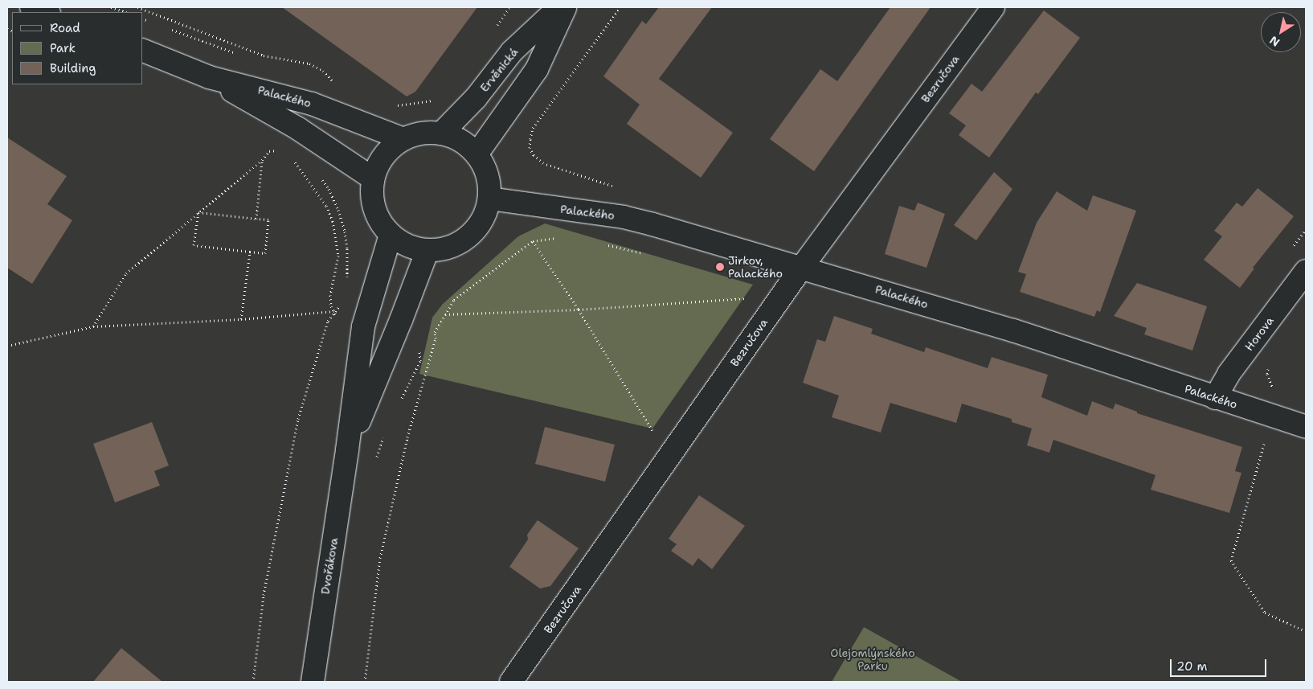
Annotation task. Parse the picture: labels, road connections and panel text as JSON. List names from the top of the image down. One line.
{"streets":{"street":["Ervěnická","Bezručova","Palackého","Horova","Dvořákova"]},"crossings":[["Ervěnická","Palackého"],["Ervěnická","Dvořákova"],["Bezručova","Palackého"],["Palackého","Horova"],["Palackého","Dvořákova"]],"parks":["Olejomlýnského Parku"],"places":["Jirkov, Palackého"],"legend":["Road","Park","Building"],"scale_bar":"20 m","north":"bottom left"}
